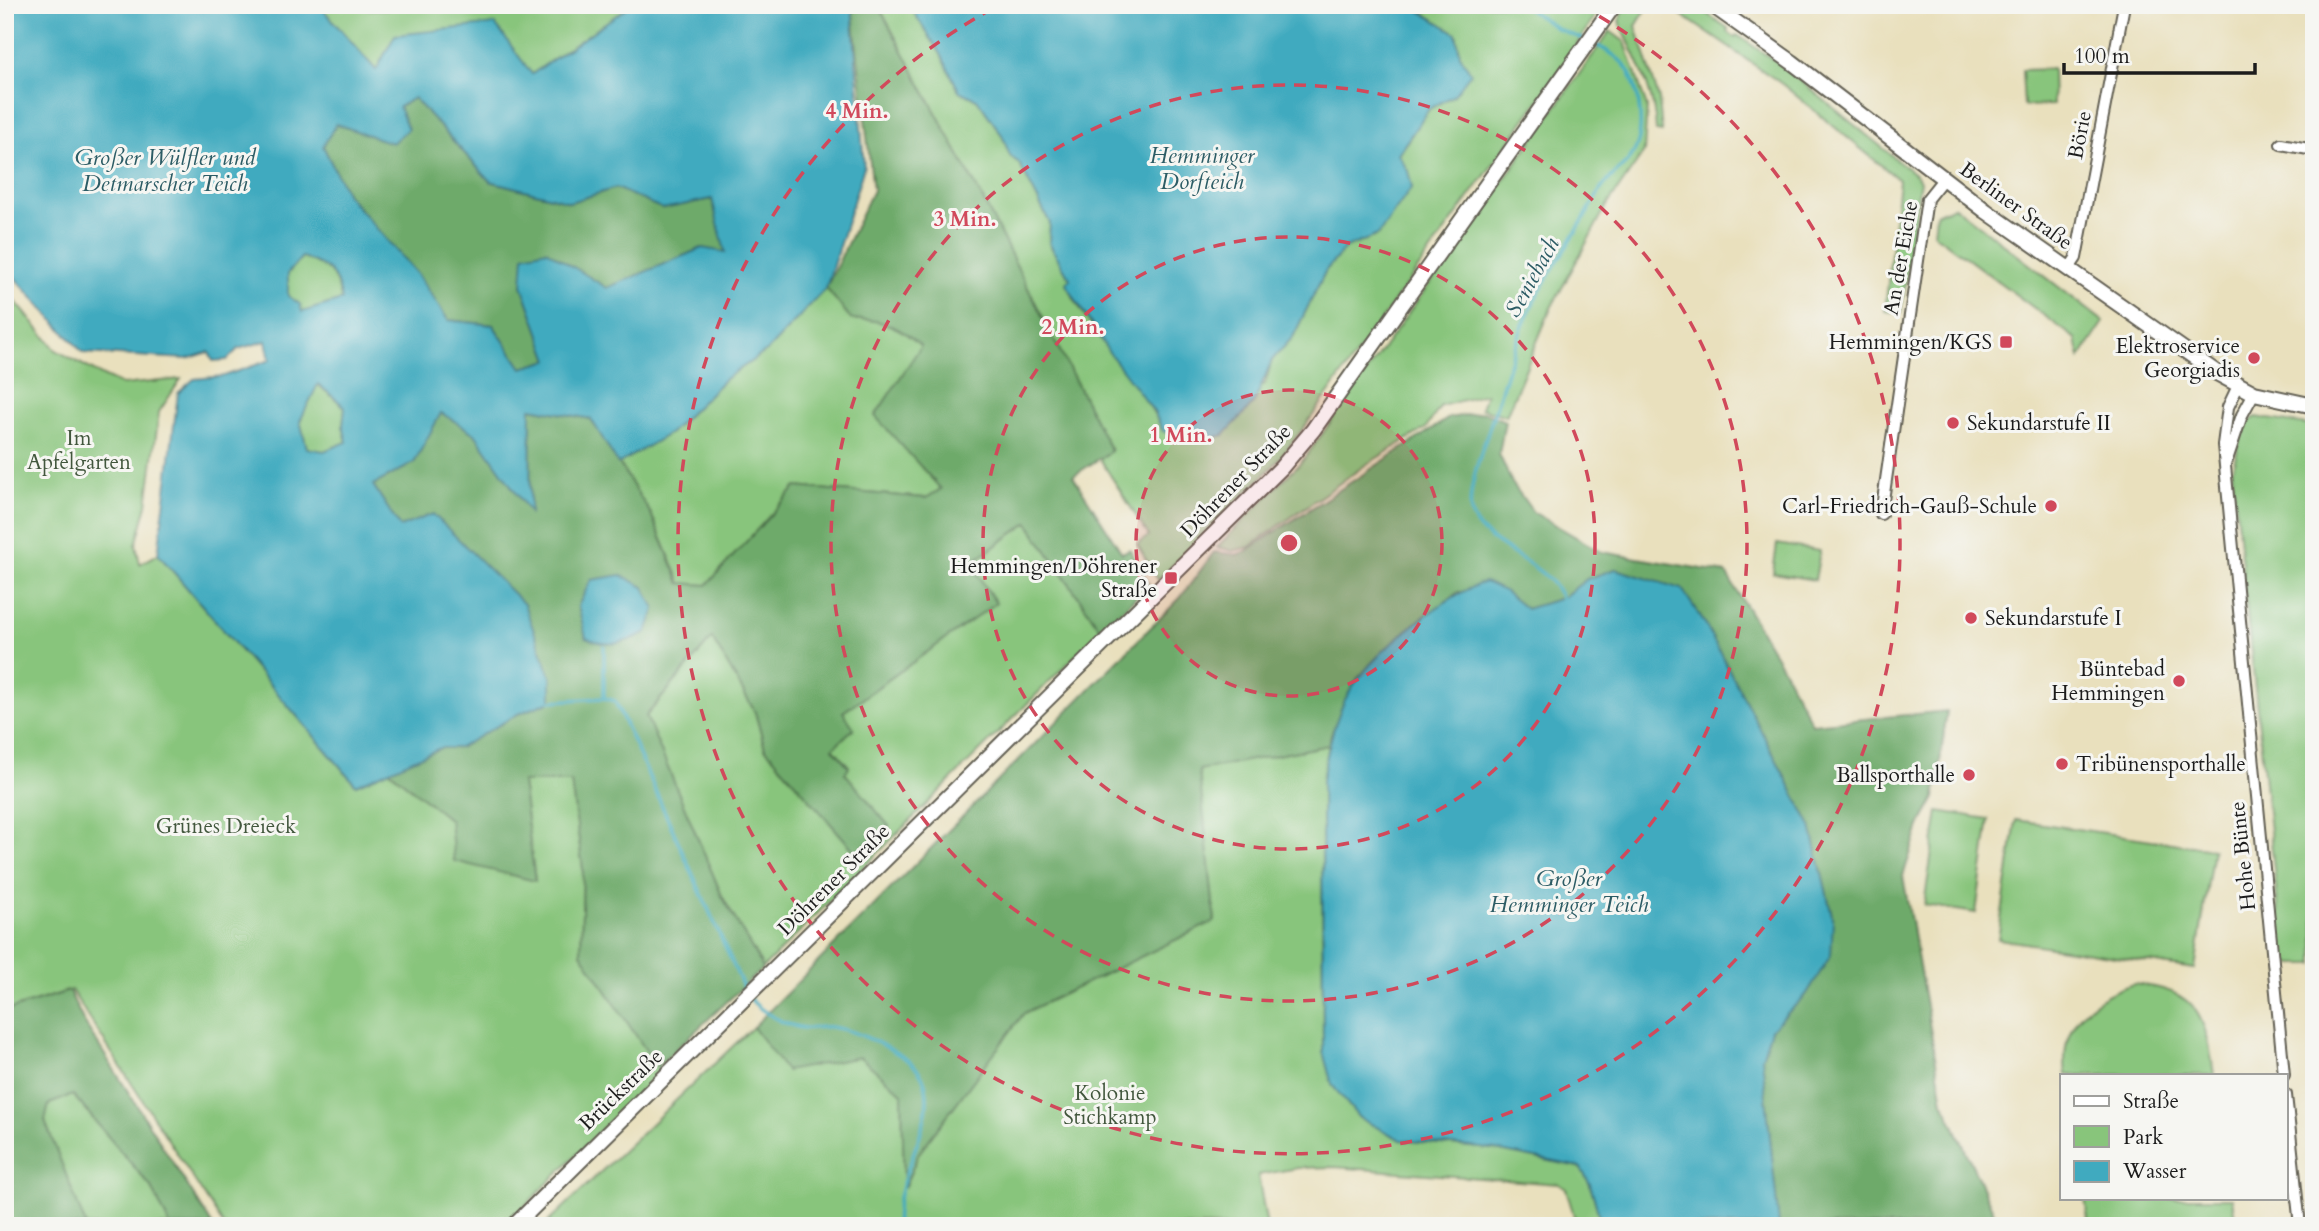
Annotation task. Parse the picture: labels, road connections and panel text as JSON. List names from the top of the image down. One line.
{"streets":{"street":["Börie","Berliner Straße","An der Eiche","Döhrener Straße","Hohe Bünte","Brückstraße"]},"crossings":[["Börie","Berliner Straße"],["Berliner Straße","An der Eiche"],["Berliner Straße","Hohe Bünte"],["Döhrener Straße","Brückstraße"]],"water":["Hemminger Dorfteich","Großer Wülfler und Detmarscher Teich","Seniebach","Großer Hemminger Teich"],"parks":["Im Apfelgarten","Grünes Dreieck","Kolonie Stichkamp"],"places":{"transit":["Hemmingen/KGS","Hemmingen/Döhrener Straße"],"other":["Elektroservice Georgiadis","Sekundarstufe II","Carl-Friedrich-Gauß-Schule","Sekundarstufe I","Büntebad Hemmingen","Tribünensporthalle","Ballsporthalle"]},"legend":["Straße","Park","Wasser"],"scale_bar":"100 m","rings":["4 Min.","3 Min.","2 Min.","1 Min."]}
